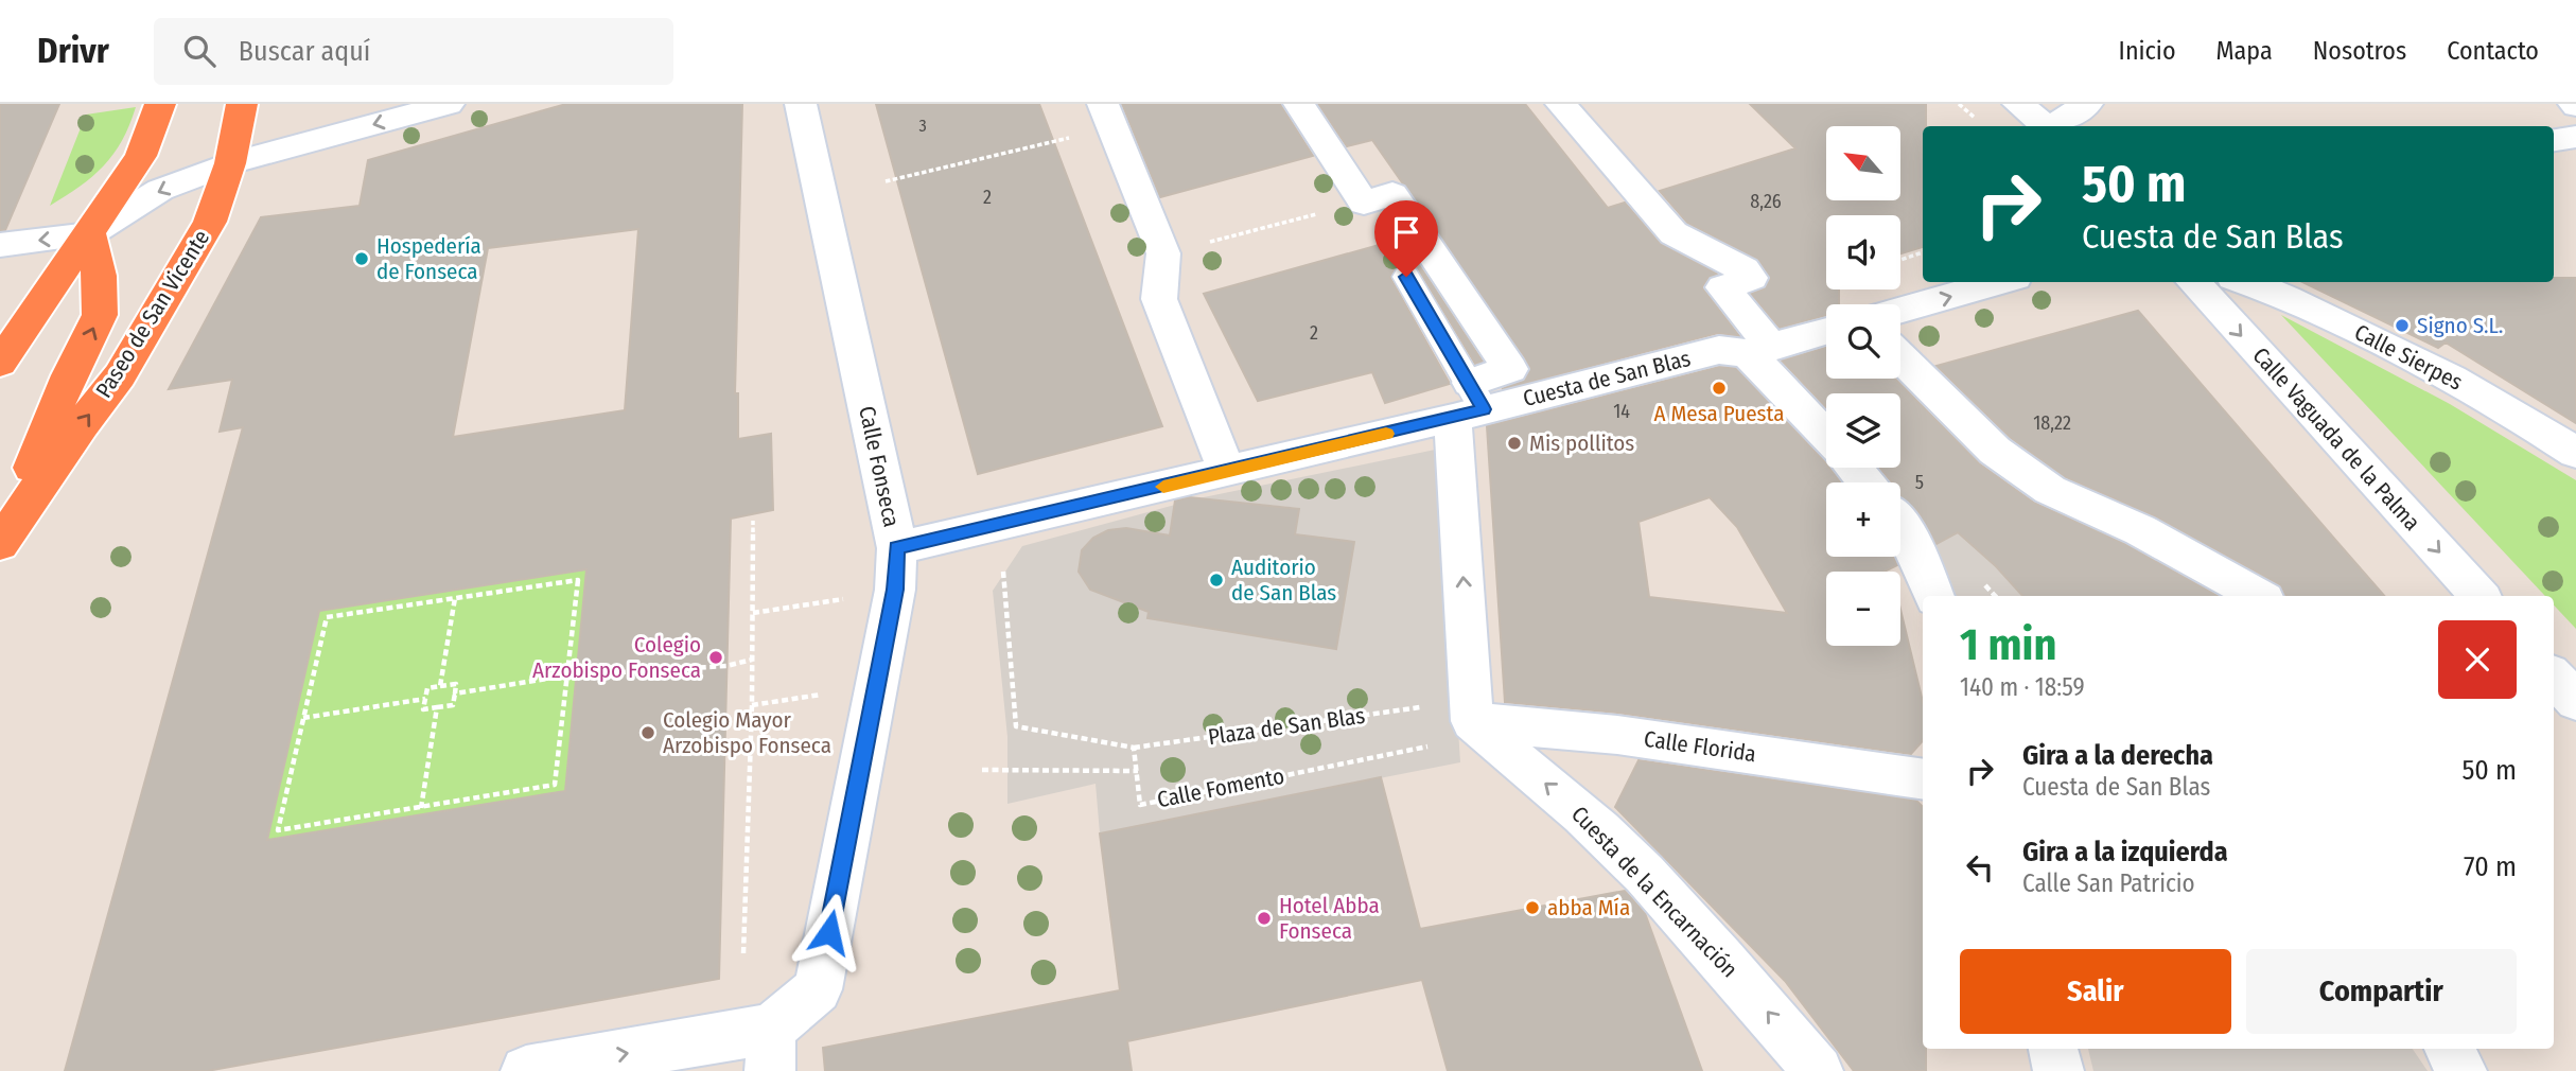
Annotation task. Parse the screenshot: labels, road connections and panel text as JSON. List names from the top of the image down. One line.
{"streets":{"highway":["Paseo de San Vicente"],"street":["Calle Sierpes","Cuesta de San Blas","Calle Vaguada de la Palma","Calle Fonseca","Calle Florida","Cuesta de la Encarnación"],"path":["Plaza de San Blas","Calle Fomento"]},"crossings":[["Cuesta de San Blas","Calle Fonseca"],["Calle Florida","Calle Fomento"],["Calle Florida","Cuesta de la Encarnación"],["Calle Fomento","Cuesta de la Encarnación"]],"one_way":["Cuesta de la Encarnación"],"places":["Hospedería de Fonseca","Signo S.L.","A Mesa Puesta","Mis pollitos","Auditorio de San Blas","Colegio Arzobispo Fonseca","Colegio Mayor Arzobispo Fonseca","abba Mía","Hotel Abba Fonseca"],"house_numbers":["3","2","8,26","2","14","18,22","5"],"north":"top left","page":{"header":"Drivr","search":"Buscar aquí","nav":["Inicio","Mapa","Nosotros","Contacto"],"map_buttons":["+","−"],"turn":["50 m","Cuesta de San Blas"],"heading":["1 min","140 m · 18:59"],"list":[{"name":"Gira a la derecha","note":"Cuesta de San Blas","value":"50 m"},{"name":"Gira a la izquierda","note":"Calle San Patricio","value":"70 m"}],"buttons":["Salir","Compartir"]}}
